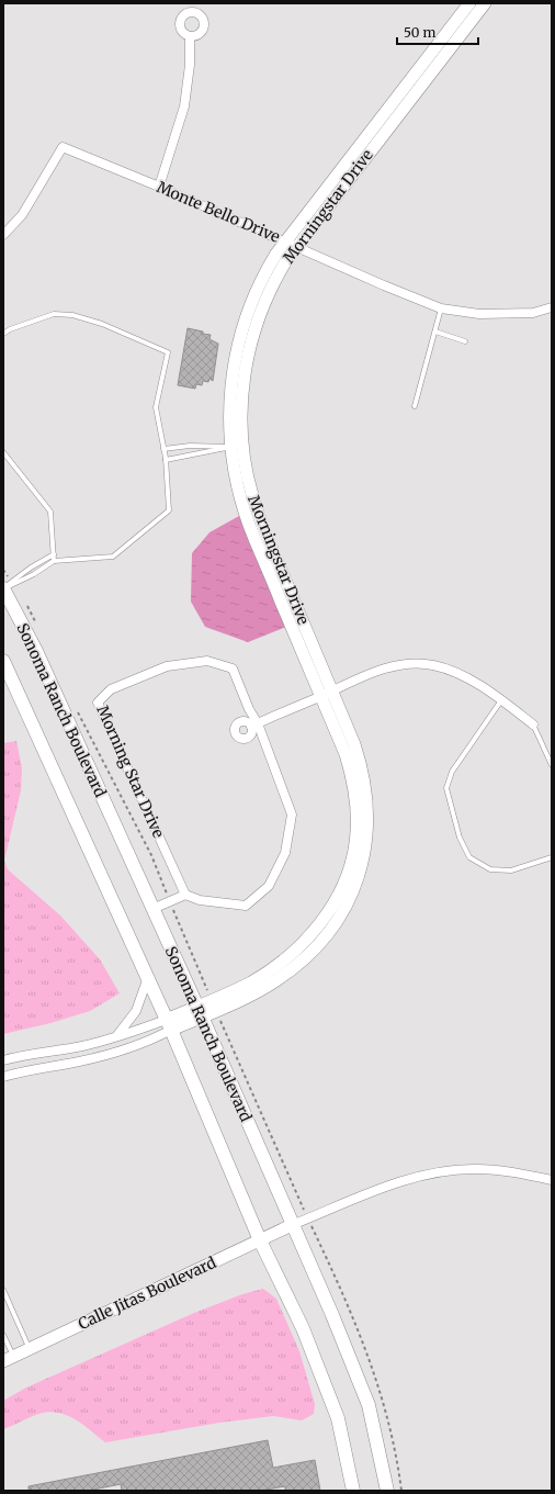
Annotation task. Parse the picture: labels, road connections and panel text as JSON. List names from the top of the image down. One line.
{"streets":{"main road":["Sonoma Ranch Boulevard"],"street":["Morningstar Drive","Monte Bello Drive","Morning Star Drive","Calle Jitas Boulevard"]},"crossings":[["Morningstar Drive","Monte Bello Drive"],["Morningstar Drive","Sonoma Ranch Boulevard"],["Sonoma Ranch Boulevard","Calle Jitas Boulevard"]],"scale_bar":"50 m"}
